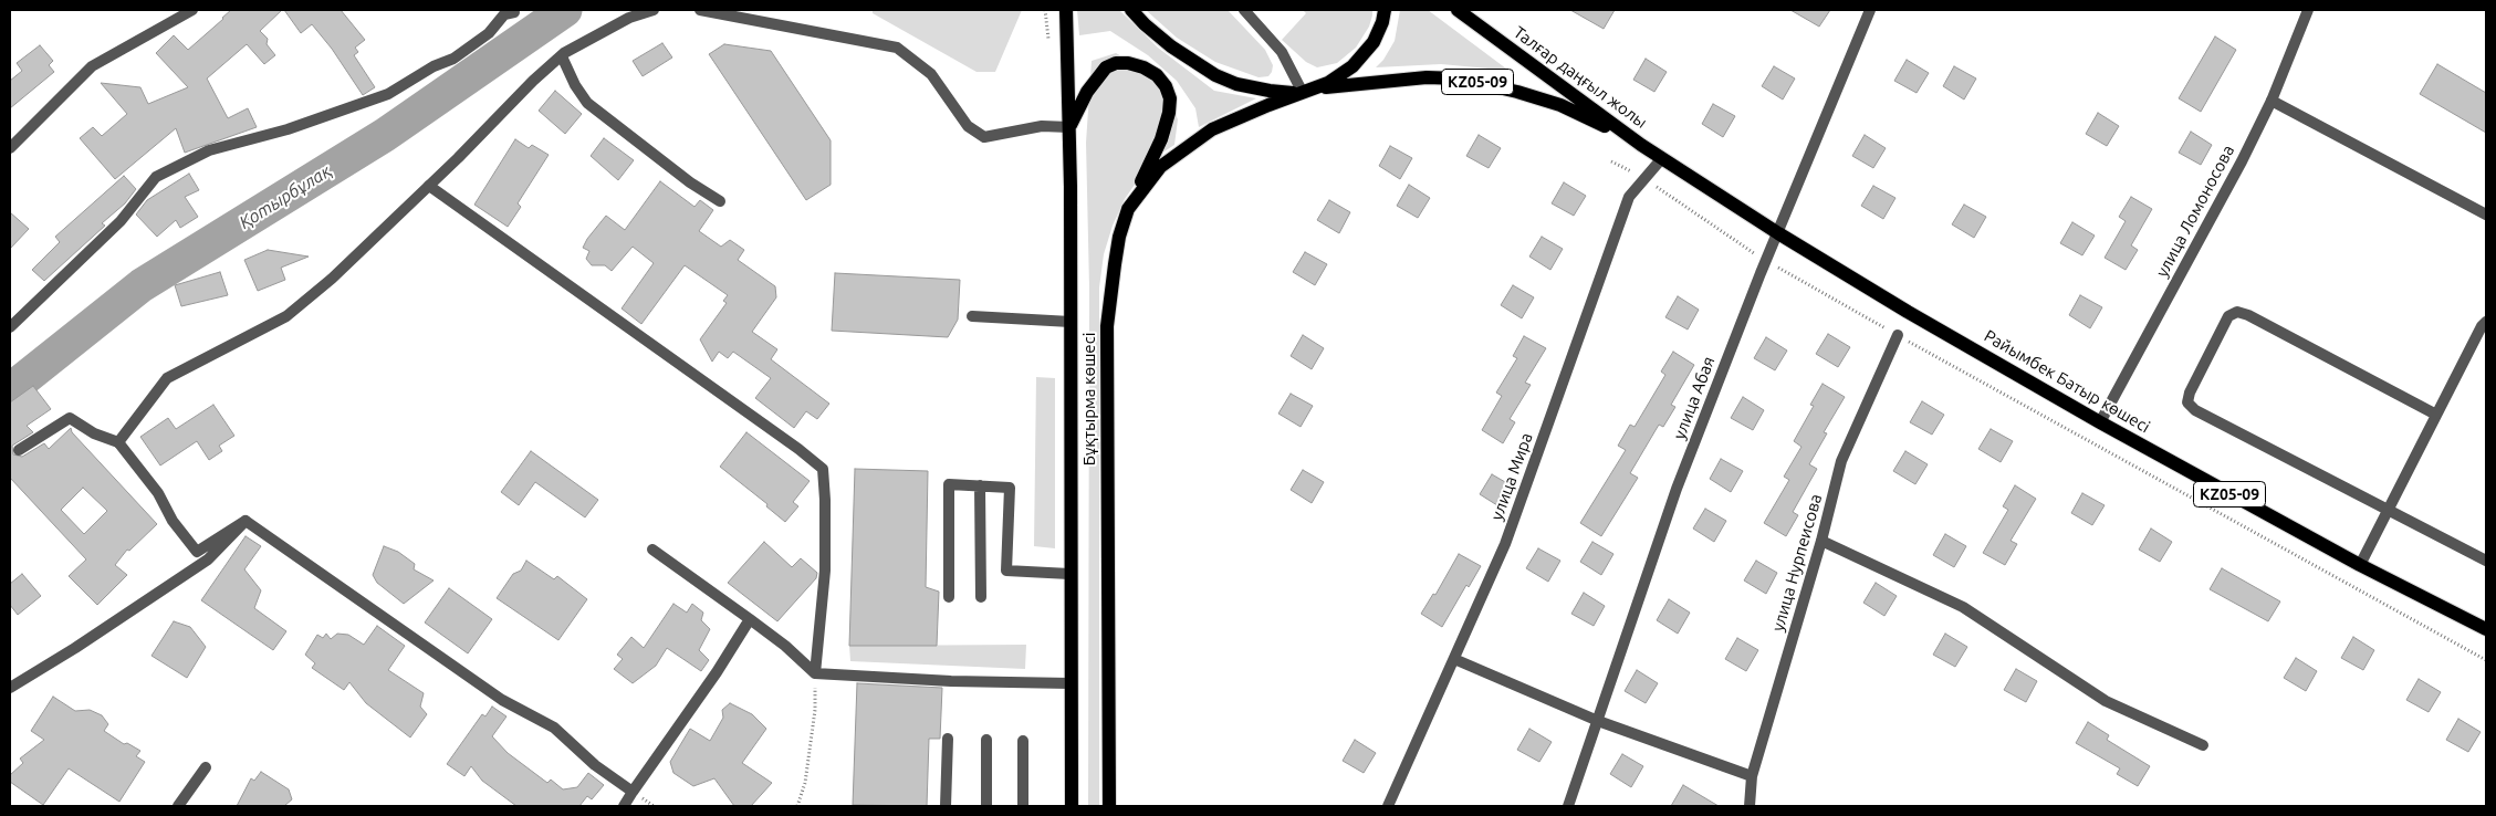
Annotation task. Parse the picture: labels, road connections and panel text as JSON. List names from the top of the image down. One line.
{"streets":{"main road":["Талғар даңғыл жолы","KZ05-09","Райымбек Батыр көшесі","Бұқтырма көшесі"],"street":["улица Ломоносова","улица Абая","улица Мира","улица Нурпеисова"]},"crossings":[["Талғар даңғыл жолы","KZ05-09"],["Талғар даңғыл жолы","Райымбек Батыр көшесі"],["Талғар даңғыл жолы","Бұқтырма көшесі"],["KZ05-09","Бұқтырма көшесі"],["улица Ломоносова","Райымбек Батыр көшесі"],["Райымбек Батыр көшесі","улица Абая"],["Райымбек Батыр көшесі","улица Мира"]],"water":["Қотырбұлақ"]}
